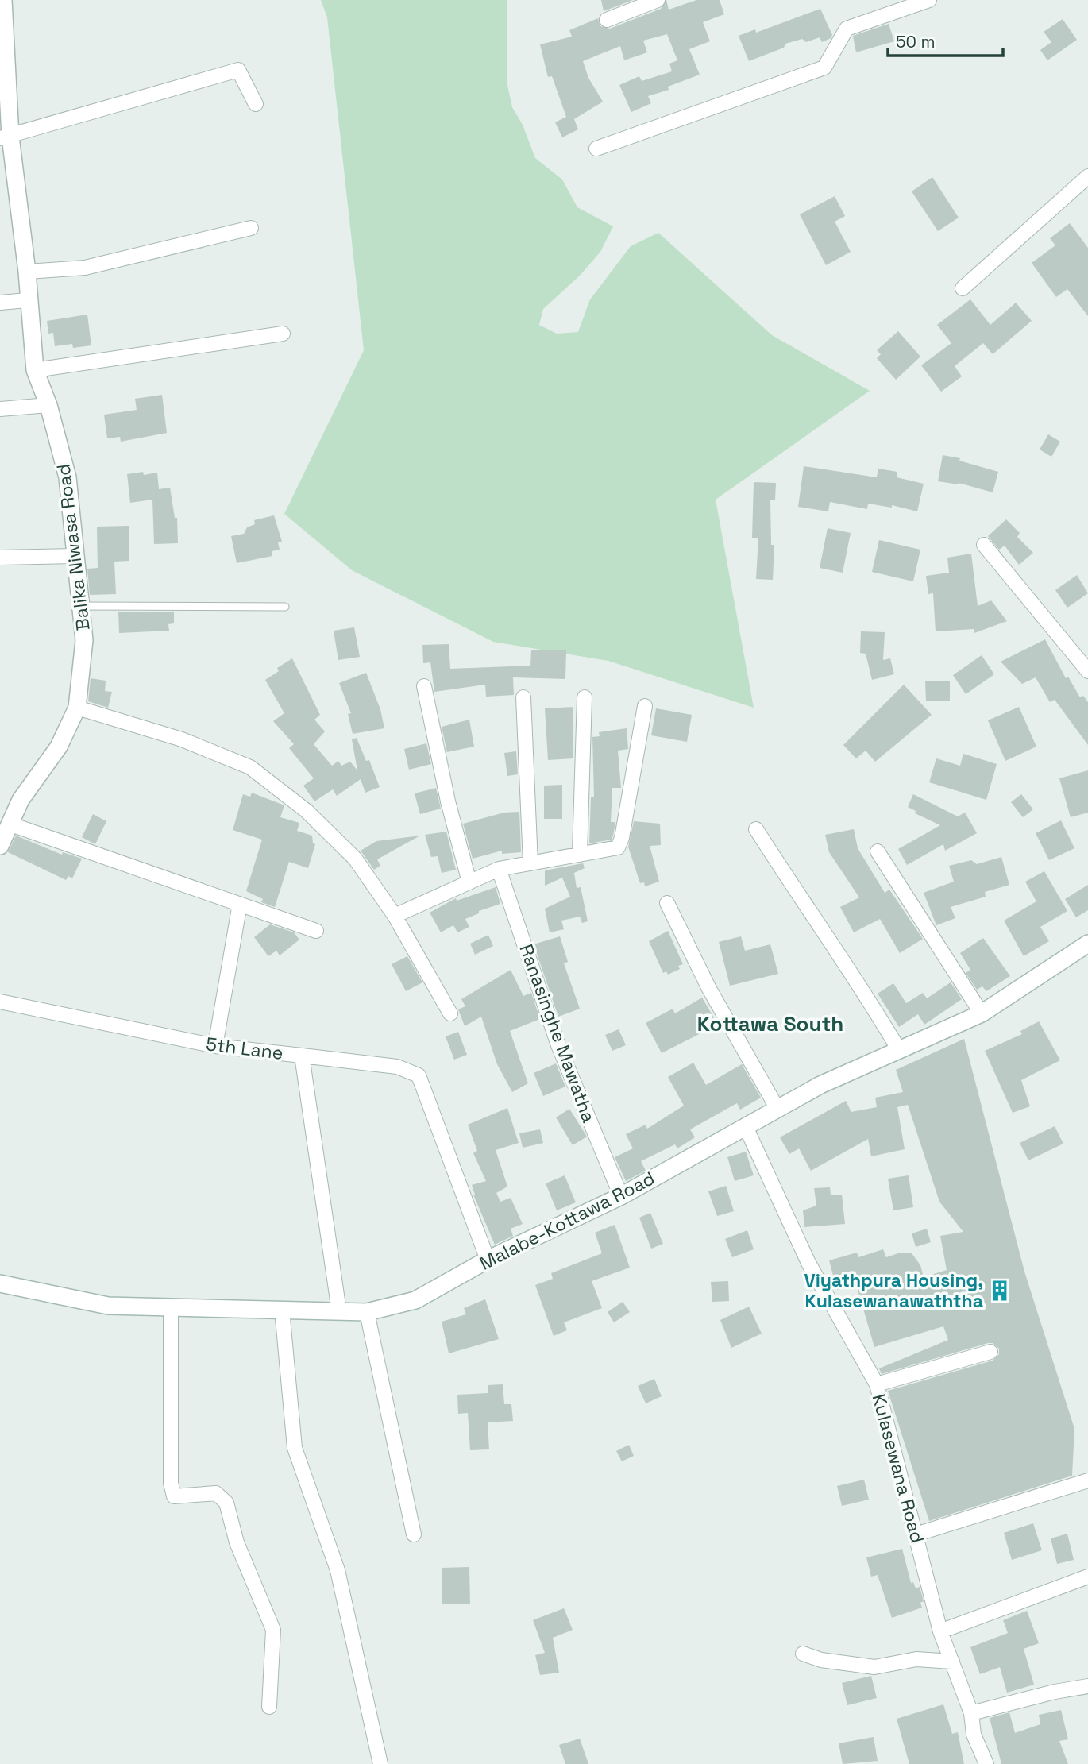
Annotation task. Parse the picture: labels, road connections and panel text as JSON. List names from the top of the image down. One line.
{"streets":{"main road":["Balika Niwasa Road","Malabe-Kottawa Road"],"street":["Ranasinghe Mawatha","5th Lane","Kulasewana Road"]},"crossings":[["Ranasinghe Mawatha","Malabe-Kottawa Road"],["5th Lane","Malabe-Kottawa Road"],["Malabe-Kottawa Road","Kulasewana Road"]],"districts":["Kottawa South"],"places":{"building":["Viyathpura Housing, Kulasewanawaththa"]},"scale_bar":"50 m"}
